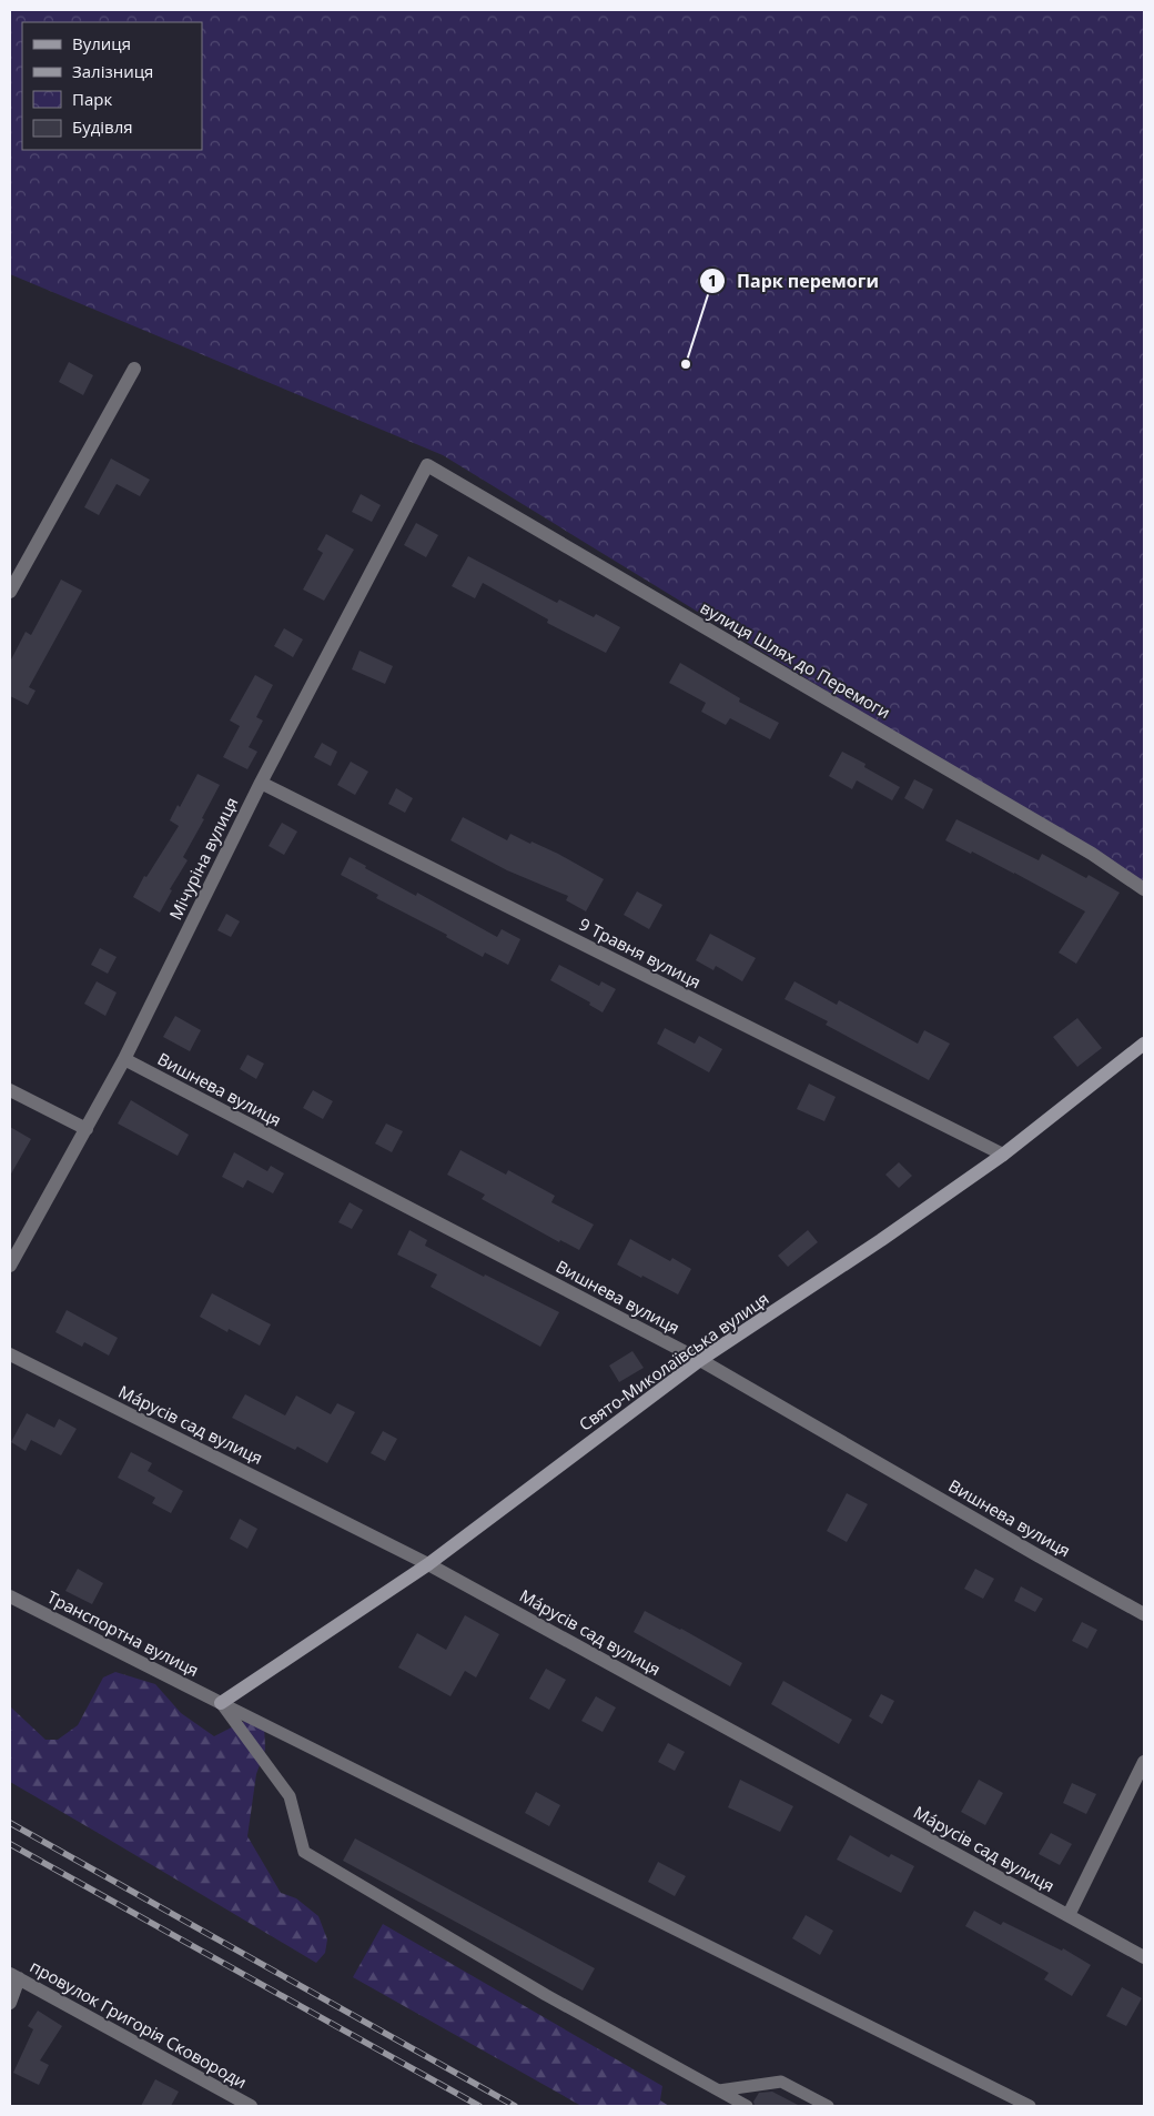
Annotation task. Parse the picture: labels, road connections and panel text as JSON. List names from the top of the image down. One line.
{"streets":{"street":["вулиця Шлях до Перемоги","Мічуріна вулиця","9 Травня вулиця","Вишнева вулиця","Свято-Миколаївська вулиця","Мáрусів сад вулиця","Транспортна вулиця","провулок Григорія Сковороди"]},"crossings":[["вулиця Шлях до Перемоги","Мічуріна вулиця"],["Мічуріна вулиця","9 Травня вулиця"],["Мічуріна вулиця","Вишнева вулиця"],["9 Травня вулиця","Свято-Миколаївська вулиця"],["Вишнева вулиця","Свято-Миколаївська вулиця"],["Свято-Миколаївська вулиця","Мáрусів сад вулиця"],["Свято-Миколаївська вулиця","Транспортна вулиця"]],"places":["Парк перемоги"],"legend":["Вулиця","Залізниця","Парк","Будівля"]}
